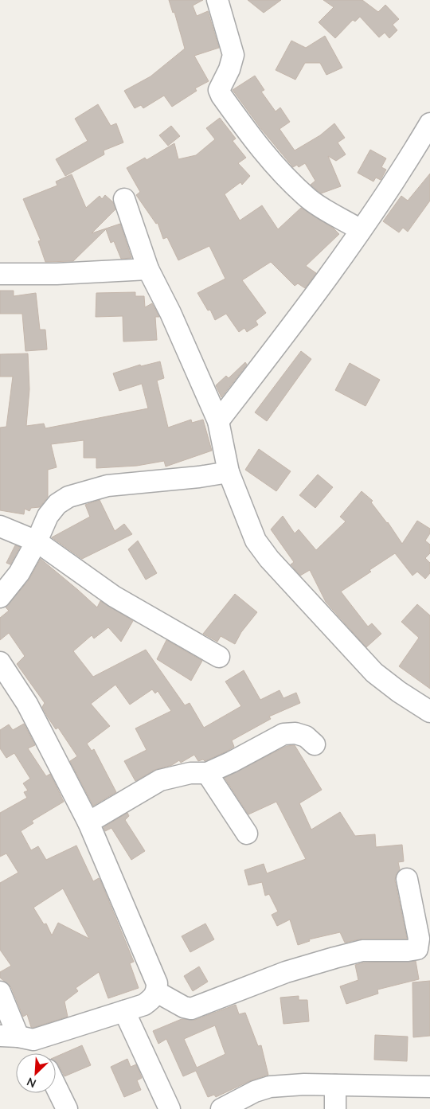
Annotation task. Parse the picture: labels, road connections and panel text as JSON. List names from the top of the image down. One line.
{"north":"bottom left"}
